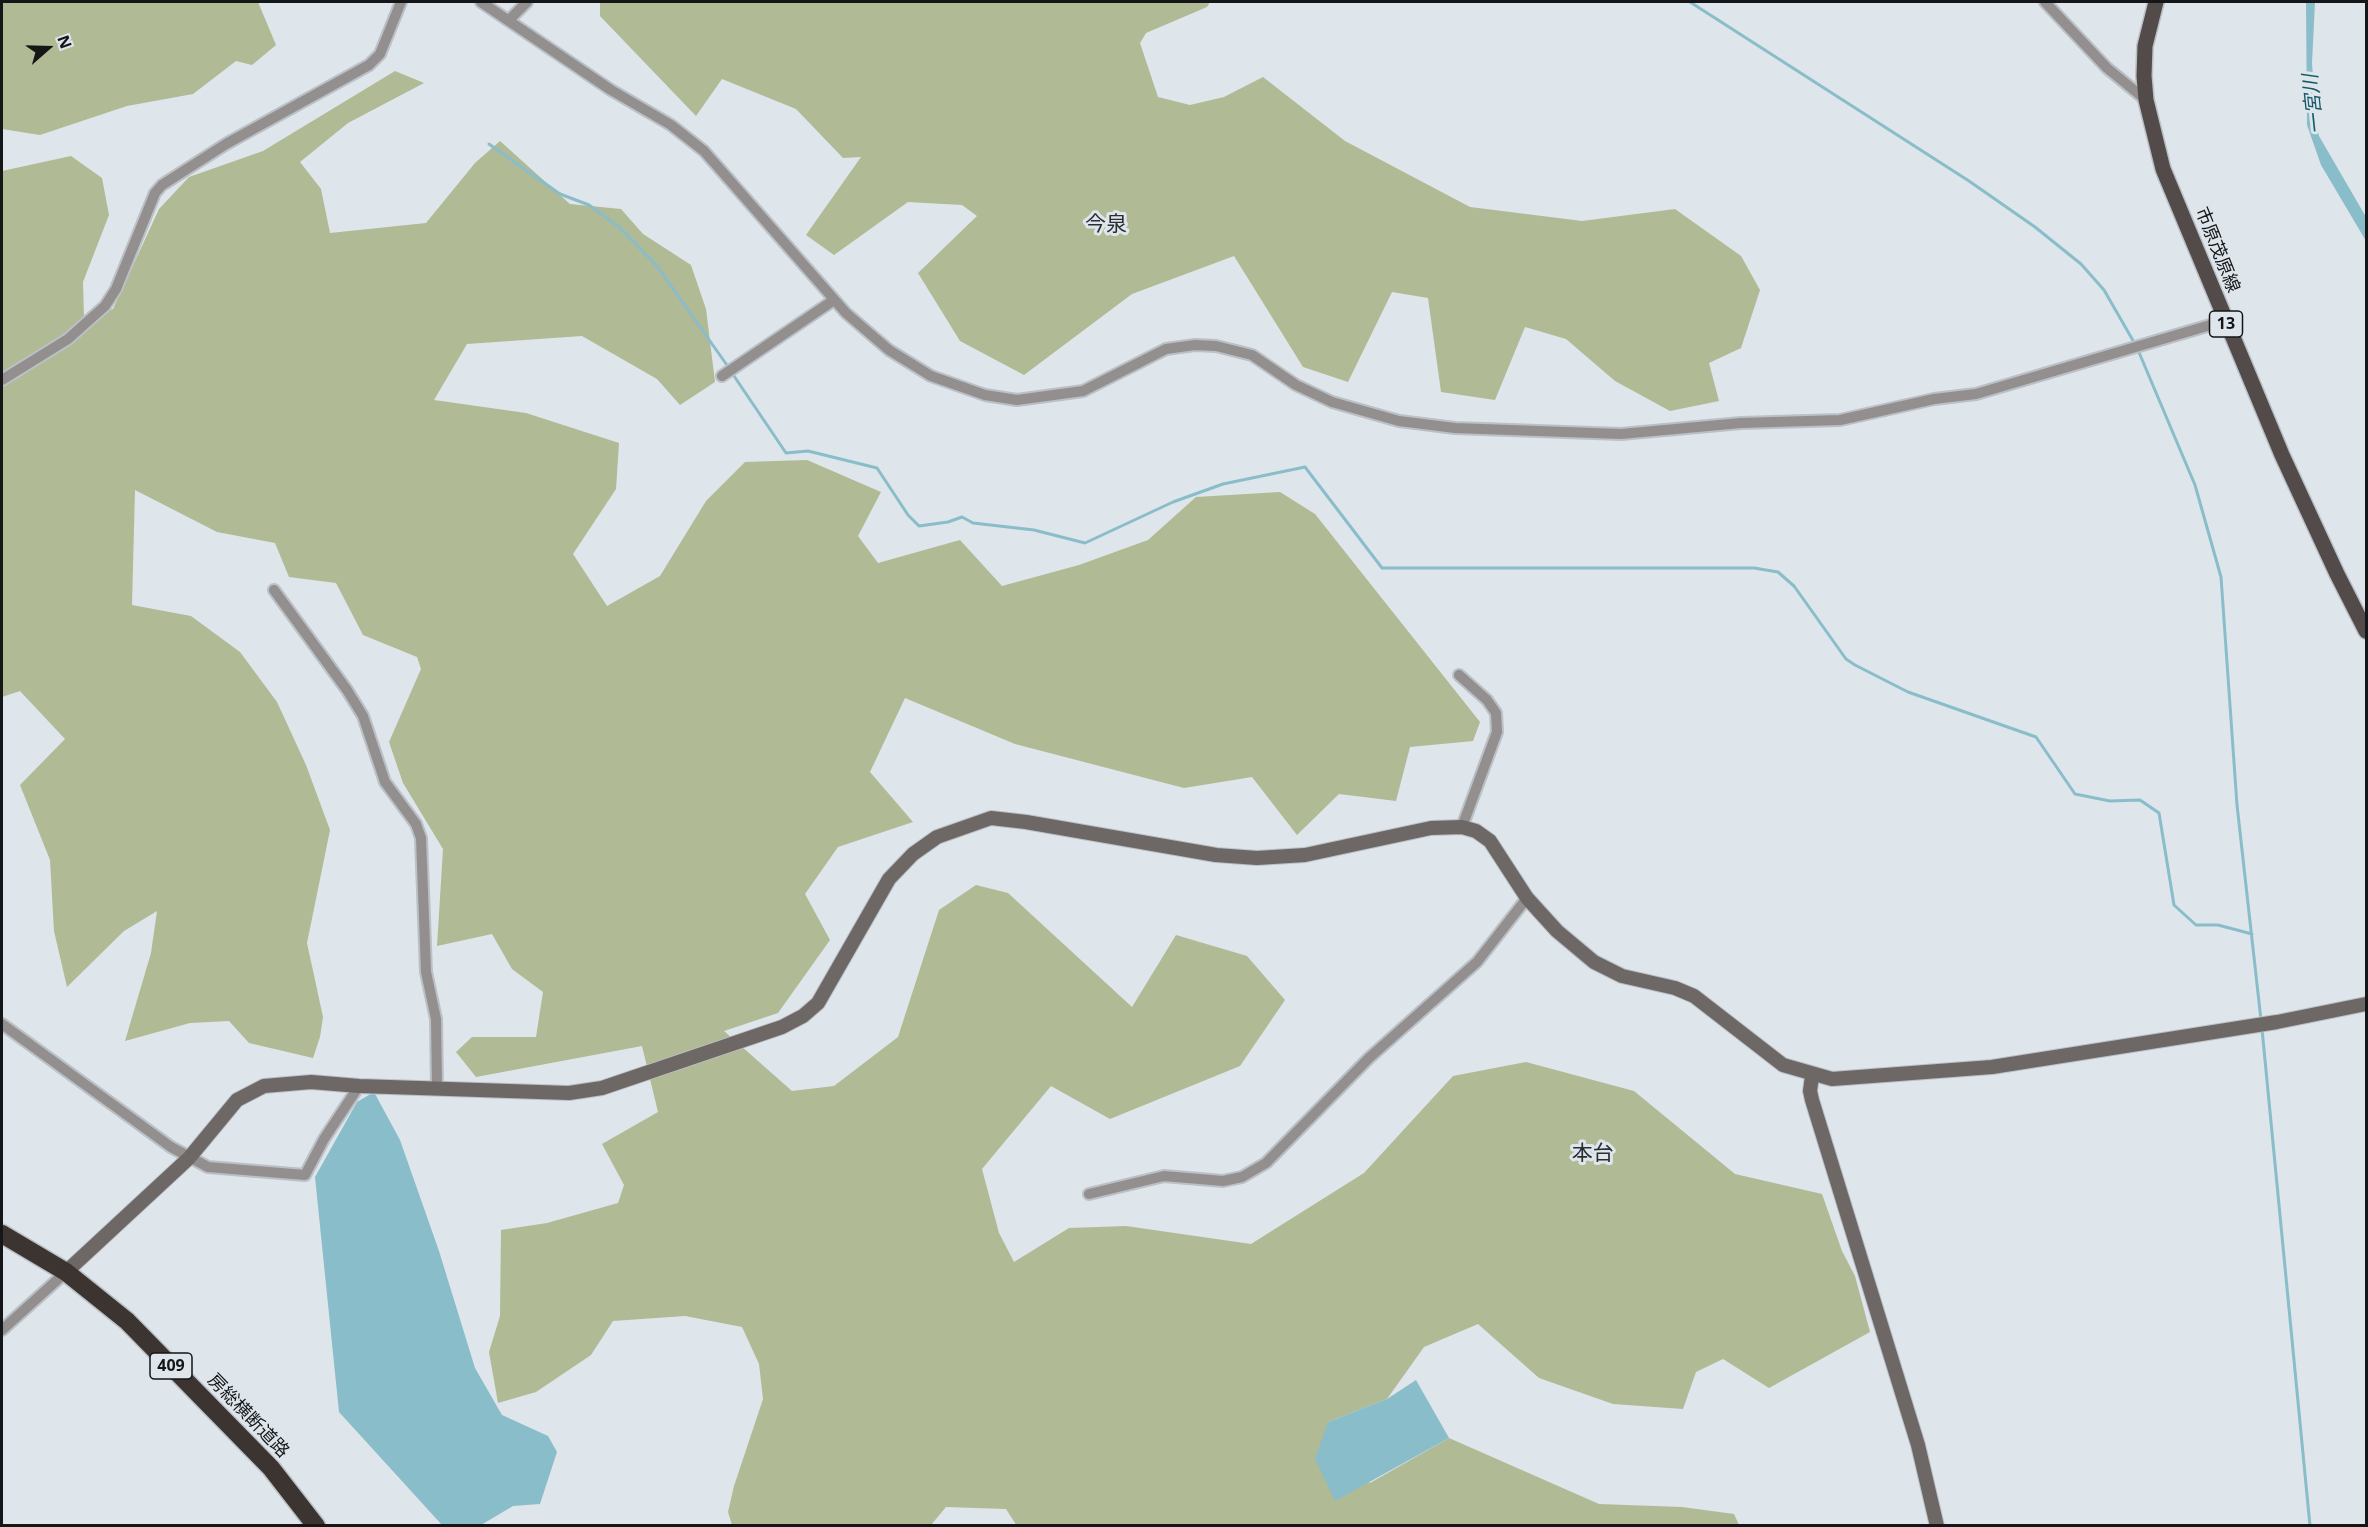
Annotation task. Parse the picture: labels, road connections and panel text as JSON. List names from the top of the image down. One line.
{"streets":{"highway":["409","房総横断道路"],"main road":["市原茂原線","13"]},"districts":["今泉","本台"],"water":["一宮川"],"north":"right"}
